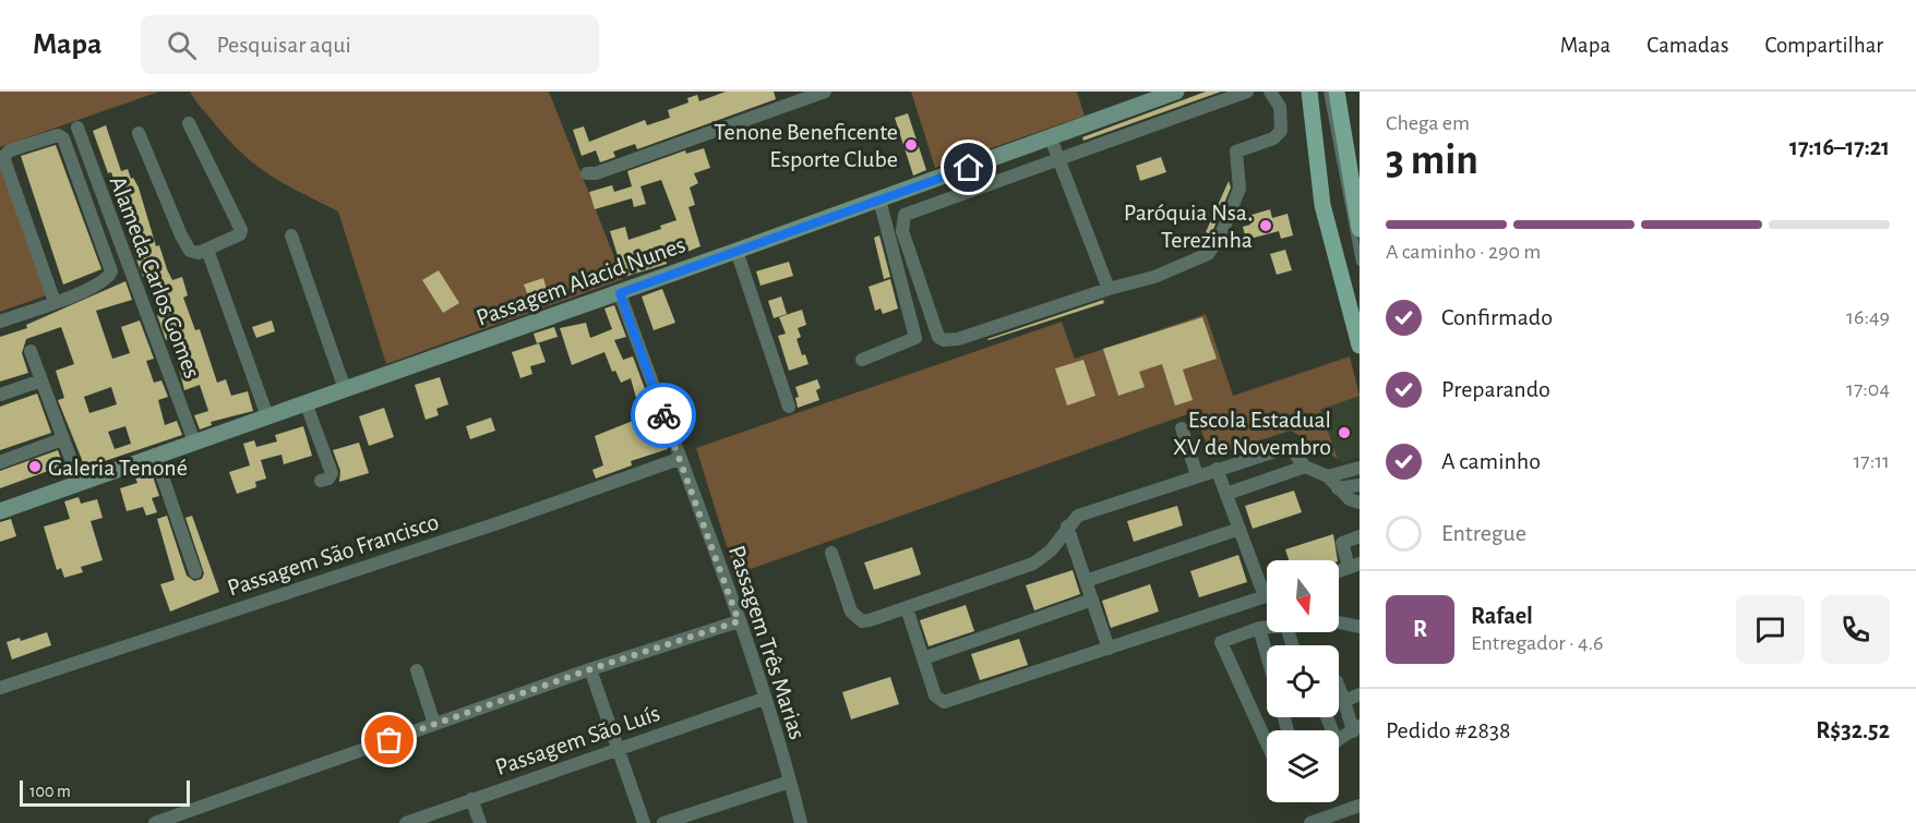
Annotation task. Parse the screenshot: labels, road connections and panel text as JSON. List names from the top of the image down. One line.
{"streets":{"main road":["Passagem Alacid Nunes"],"street":["Alameda Carlos Gomes","Passagem São Francisco","Passagem Três Marias","Passagem São Luís"]},"crossings":[["Alameda Carlos Gomes","Passagem Alacid Nunes"],["Passagem Alacid Nunes","Passagem Três Marias"],["Passagem São Francisco","Passagem Três Marias"],["Passagem Três Marias","Passagem São Luís"]],"places":["Tenone Beneficente Esporte Clube","Paróquia Nsa. Terezinha","Escola Estadual XV de Novembro","Galeria Tenoné"],"scale_bar":"100 m","north":"bottom","page":{"header":"Mapa","search":"Pesquisar aqui","nav":["Mapa","Camadas","Compartilhar"],"heading":["3 min","Chega em","17:16–17:21"],"panel":["Rafael","Entregador · 4.6","Pedido #2838","R$32.52"],"bar":"A caminho · 290 m","list":[["Confirmado","16:49"],["Preparando","17:04"],["A caminho","17:11"],"Entregue"],"round":"R","scale":"100 m"}}
